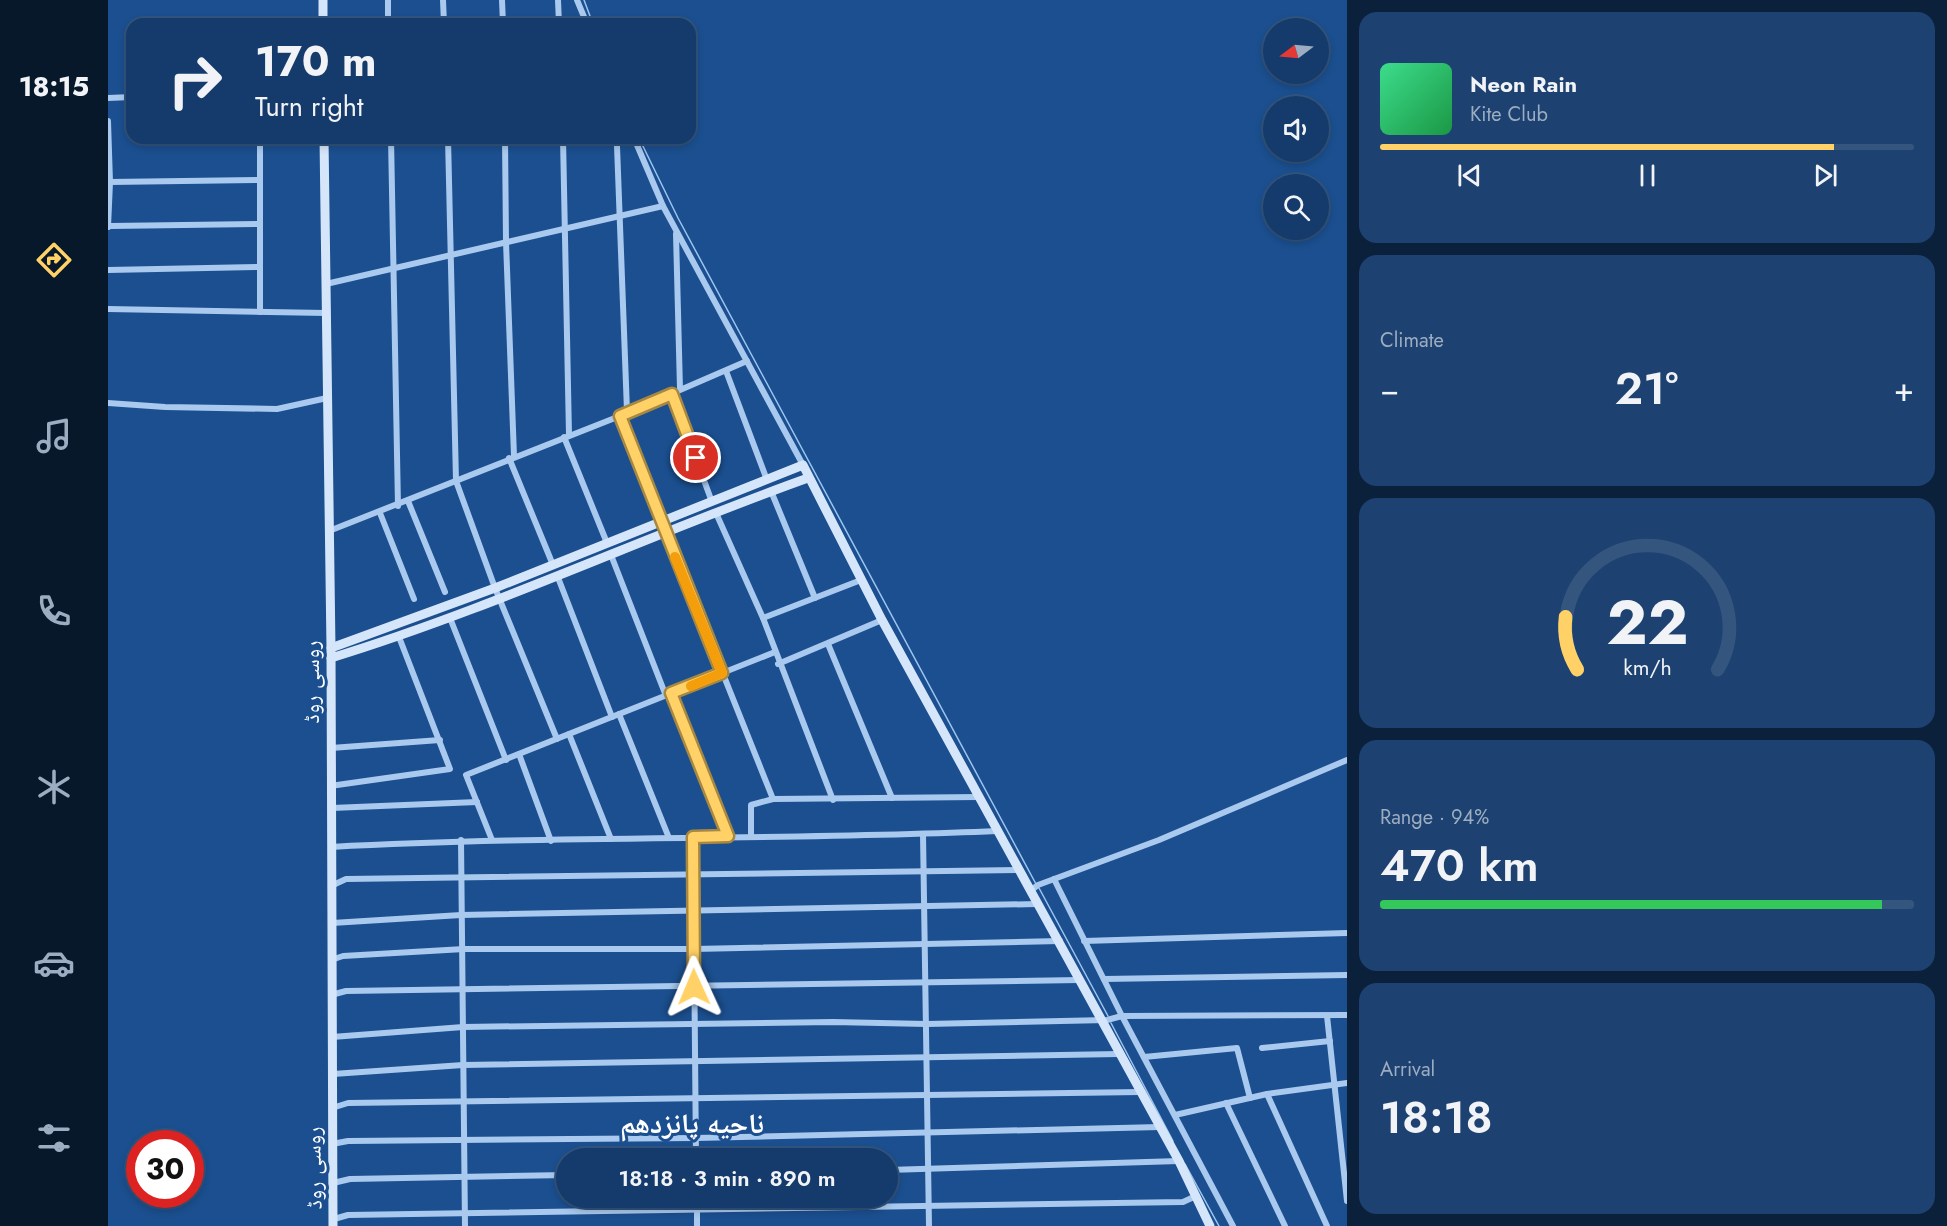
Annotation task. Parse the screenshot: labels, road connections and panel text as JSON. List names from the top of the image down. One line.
{"streets":{"street":["روسی روڈ"]},"districts":["ناحیه پانزدهم"],"north":"left","page":{"tabs":"18:15","turn":["170 m","Turn right"],"song":["Neon Rain","Kite Club"],"tile":["Climate",["Range · 94%","470 km"],["Arrival","18:18"]],"heat":["−","21°","+"],"limit":"30","trip":"18:18 · 3 min · 890 m","gauge":["22","km/h"]}}
